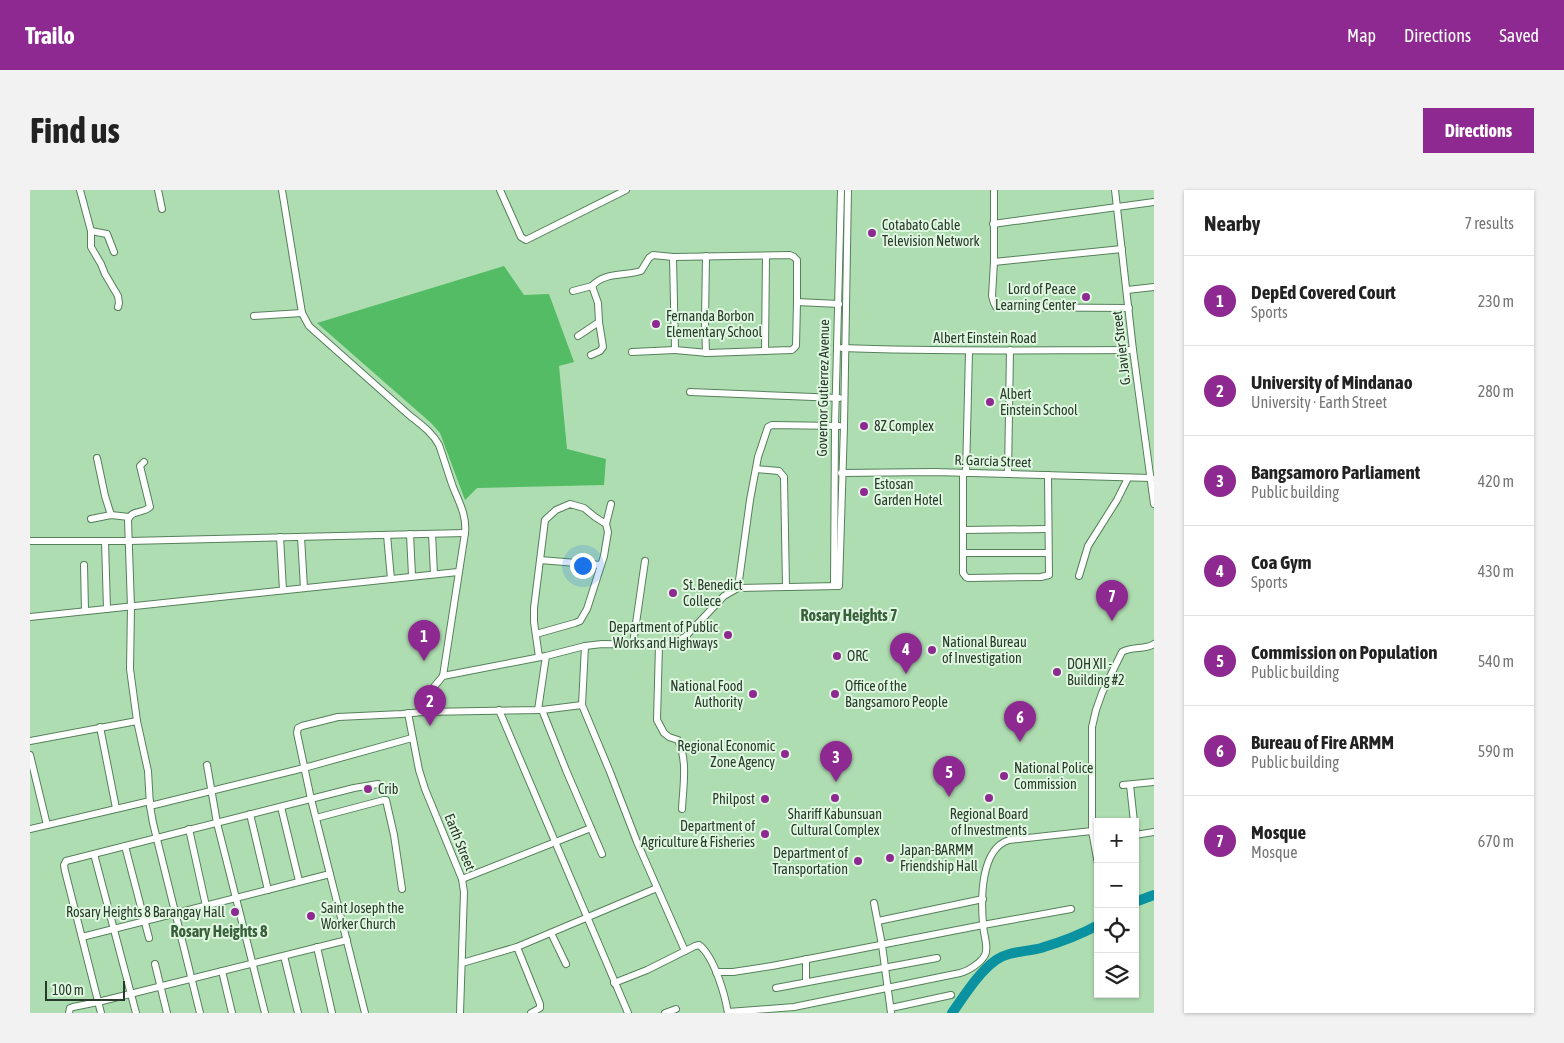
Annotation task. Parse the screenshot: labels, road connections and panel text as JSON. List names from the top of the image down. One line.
{"streets":{"street":["Albert Einstein Road","G. Javier Street","Governor Gutierrez Avenue","R. Garcia Street","Earth Street"]},"crossings":[["Albert Einstein Road","G. Javier Street"],["Albert Einstein Road","Governor Gutierrez Avenue"],["G. Javier Street","R. Garcia Street"],["Governor Gutierrez Avenue","R. Garcia Street"]],"districts":["Rosary Heights 7","Rosary Heights 8"],"places":["Cotabato Cable Television Network","Lord of Peace Learning Center","Fernanda Borbon Elementary School","Albert Einstein School","8Z Complex","Estosan Garden Hotel","St. Benedict Collece","Department of Public Works and Highways","National Bureau of Investigation","ORC","DOH XII - Building #2","National Food Authority","Office of the Bangsamoro People","Regional Economic Zone Agency","National Police Commission","Crib","Shariff Kabunsuan Cultural Complex","Regional Board of Investments","Philpost","Department of Agriculture & Fisheries","Japan-BARMM Friendship Hall","Department of Transportation","Rosary Heights 8 Barangay Hall","Saint Joseph the Worker Church"],"scale_bar":"100 m","page":{"header":"Trailo","nav":["Map","Directions","Saved"],"buttons":"Directions","title":"Find us","heading":["Nearby","7 results"],"list":[{"mark":"1","name":"DepEd Covered Court","note":"Sports","value":"230 m"},{"mark":"2","name":"University of Mindanao","note":"University · Earth Street","value":"280 m"},{"mark":"3","name":"Bangsamoro Parliament","note":"Public building","value":"420 m"},{"mark":"4","name":"Coa Gym","note":"Sports","value":"430 m"},{"mark":"5","name":"Commission on Population","note":"Public building","value":"540 m"},{"mark":"6","name":"Bureau of Fire ARMM","note":"Public building","value":"590 m"},{"mark":"7","name":"Mosque","note":"Mosque","value":"670 m"}],"pins":["7","1","4","2","6","3","5"],"map_buttons":["+","−"],"scale":"100 m"}}
